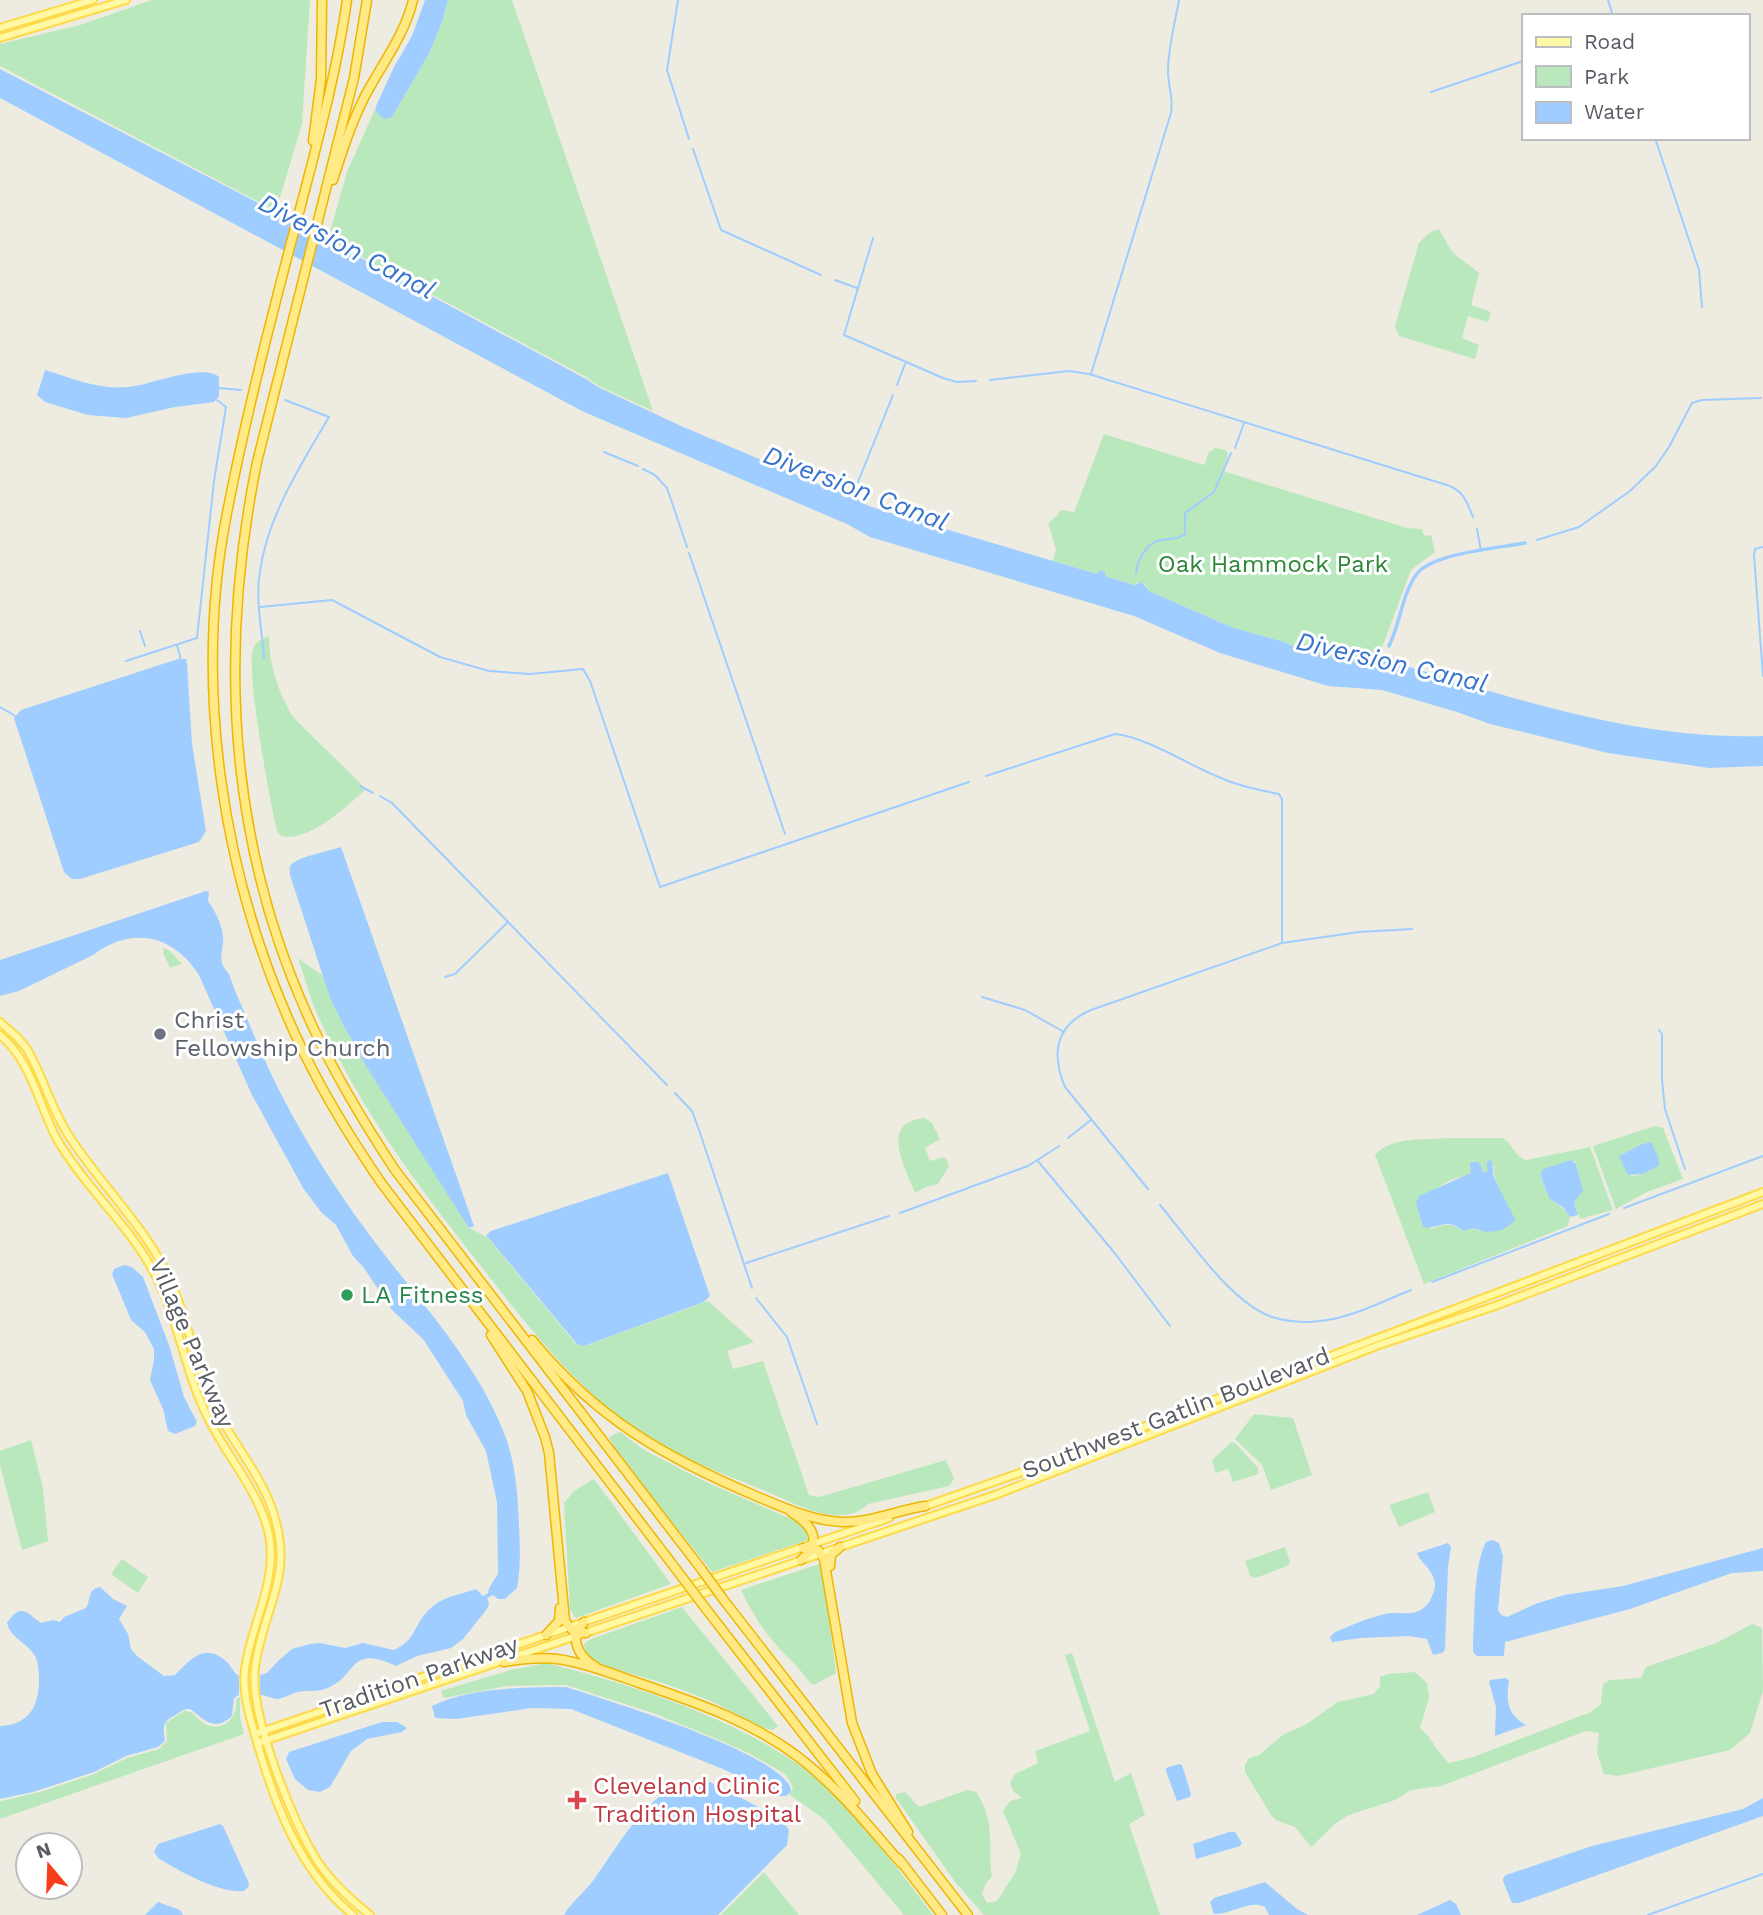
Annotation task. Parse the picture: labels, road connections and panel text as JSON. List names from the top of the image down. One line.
{"streets":{"main road":["Village Parkway","Southwest Gatlin Boulevard","Tradition Parkway"]},"crossings":[["Village Parkway","Tradition Parkway"]],"water":["Diversion Canal"],"parks":["Oak Hammock Park"],"places":{"other":["Christ Fellowship Church","LA Fitness"],"health":["Cleveland Clinic Tradition Hospital"]},"legend":["Road","Park","Water"],"north":"top"}
